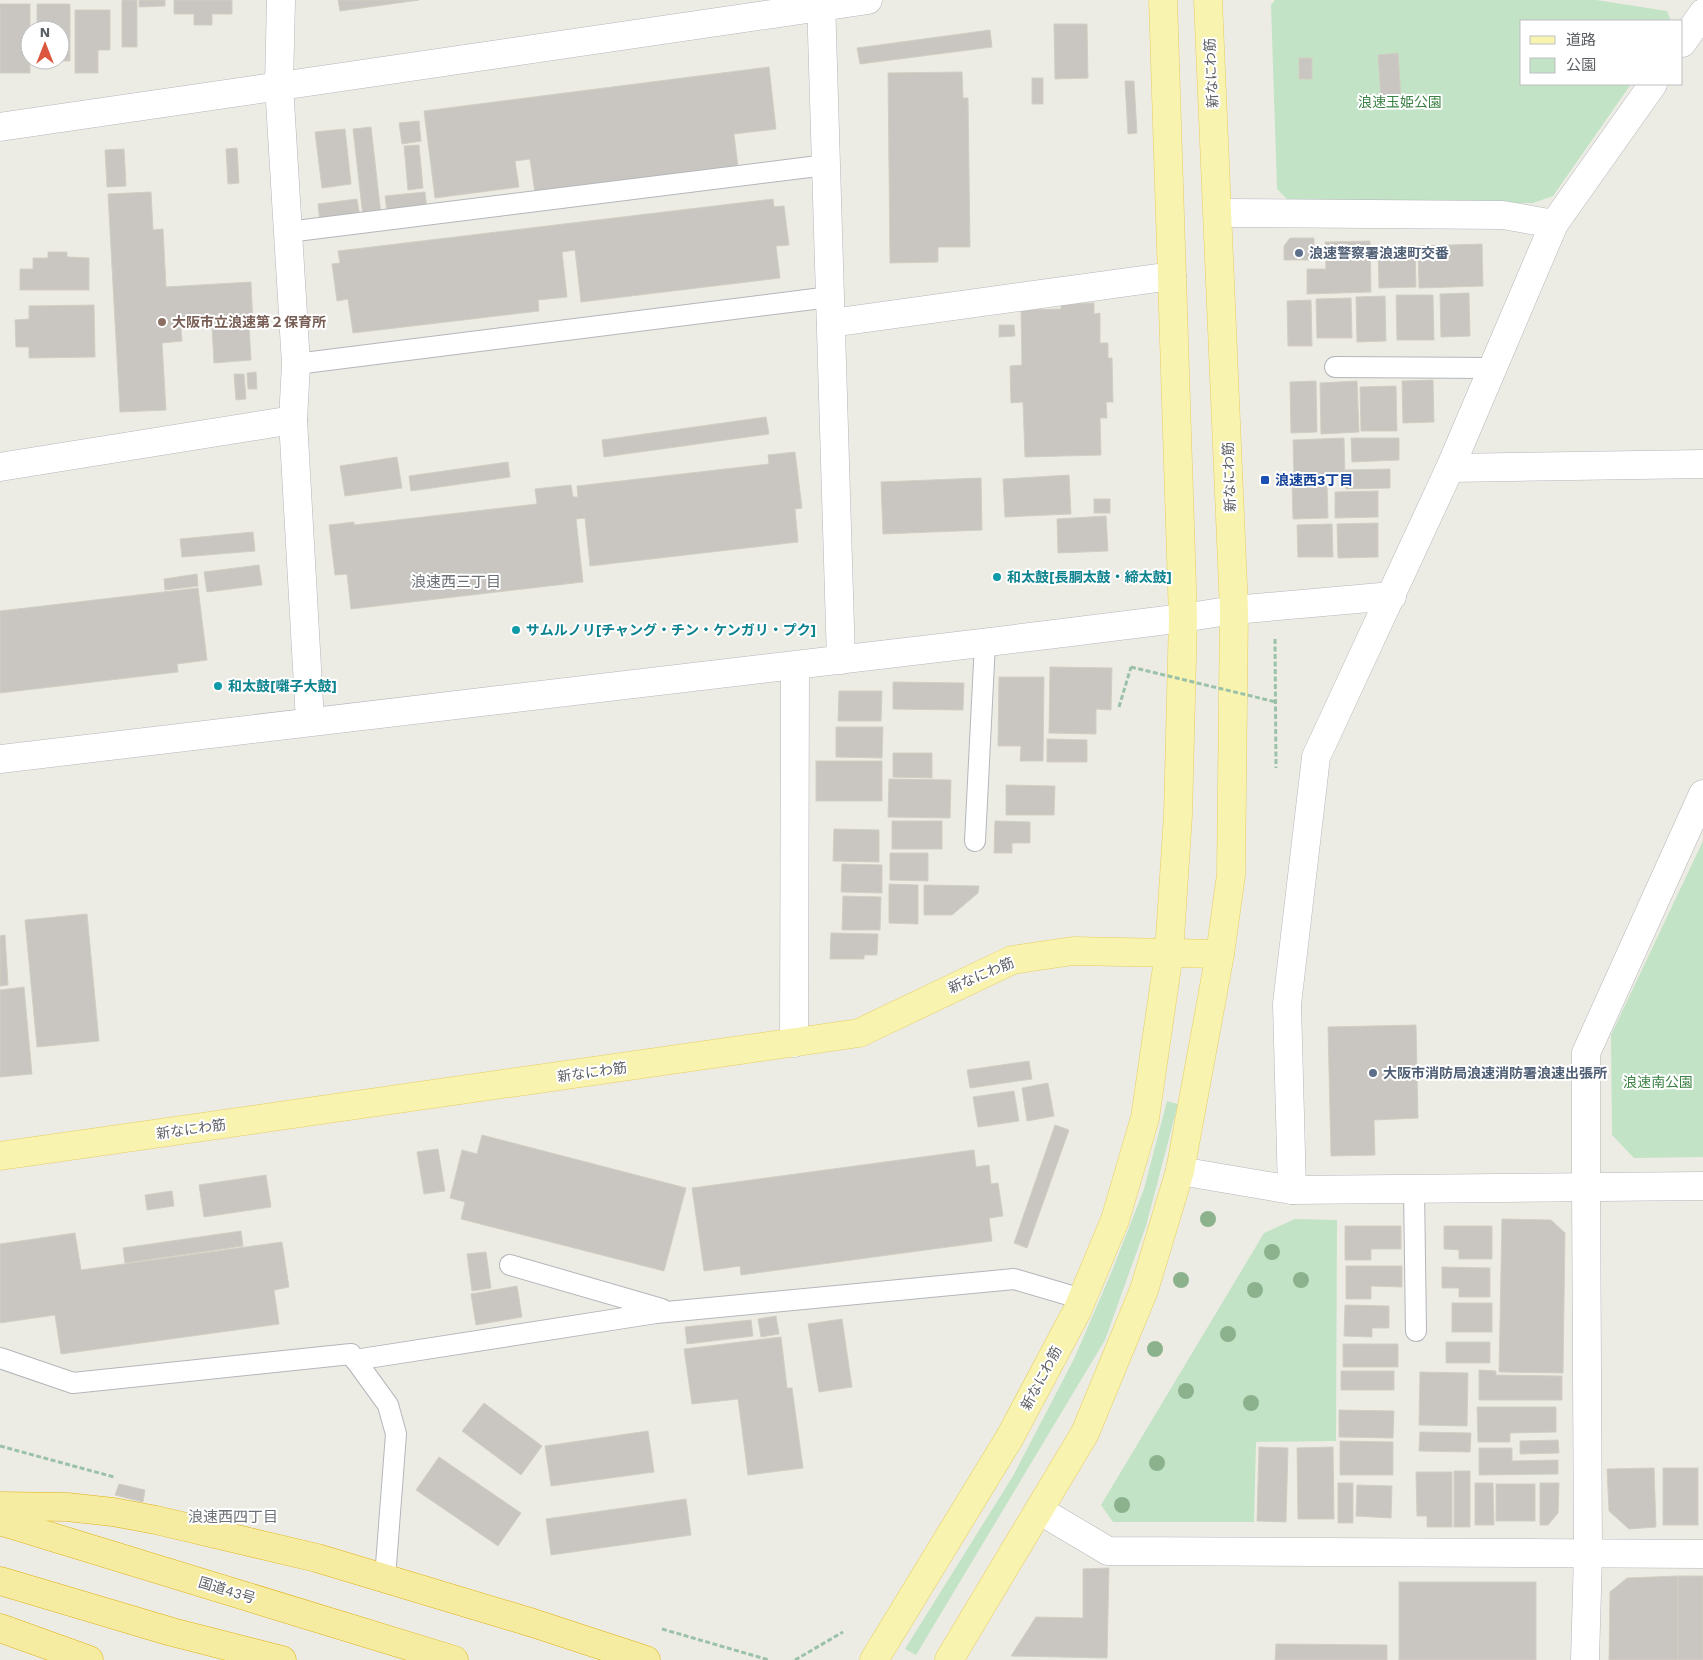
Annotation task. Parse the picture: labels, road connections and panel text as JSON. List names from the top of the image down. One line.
{"streets":{"highway":["国道43号"],"main road":["新なにわ筋"]},"districts":["浪速西三丁目","浪速西四丁目"],"parks":["浪速玉姫公園","浪速南公園"],"places":{"other":["浪速警察署浪速町交番","大阪市立浪速第２保育所","和太鼓[長胴太鼓・締太鼓]","サムルノリ[チャング・チン・ケンガリ・プク]","和太鼓[囃子大鼓]","大阪市消防局浪速消防署浪速出張所"],"transit":["浪速西3丁目"]},"legend":["道路","公園"],"north":"top"}
